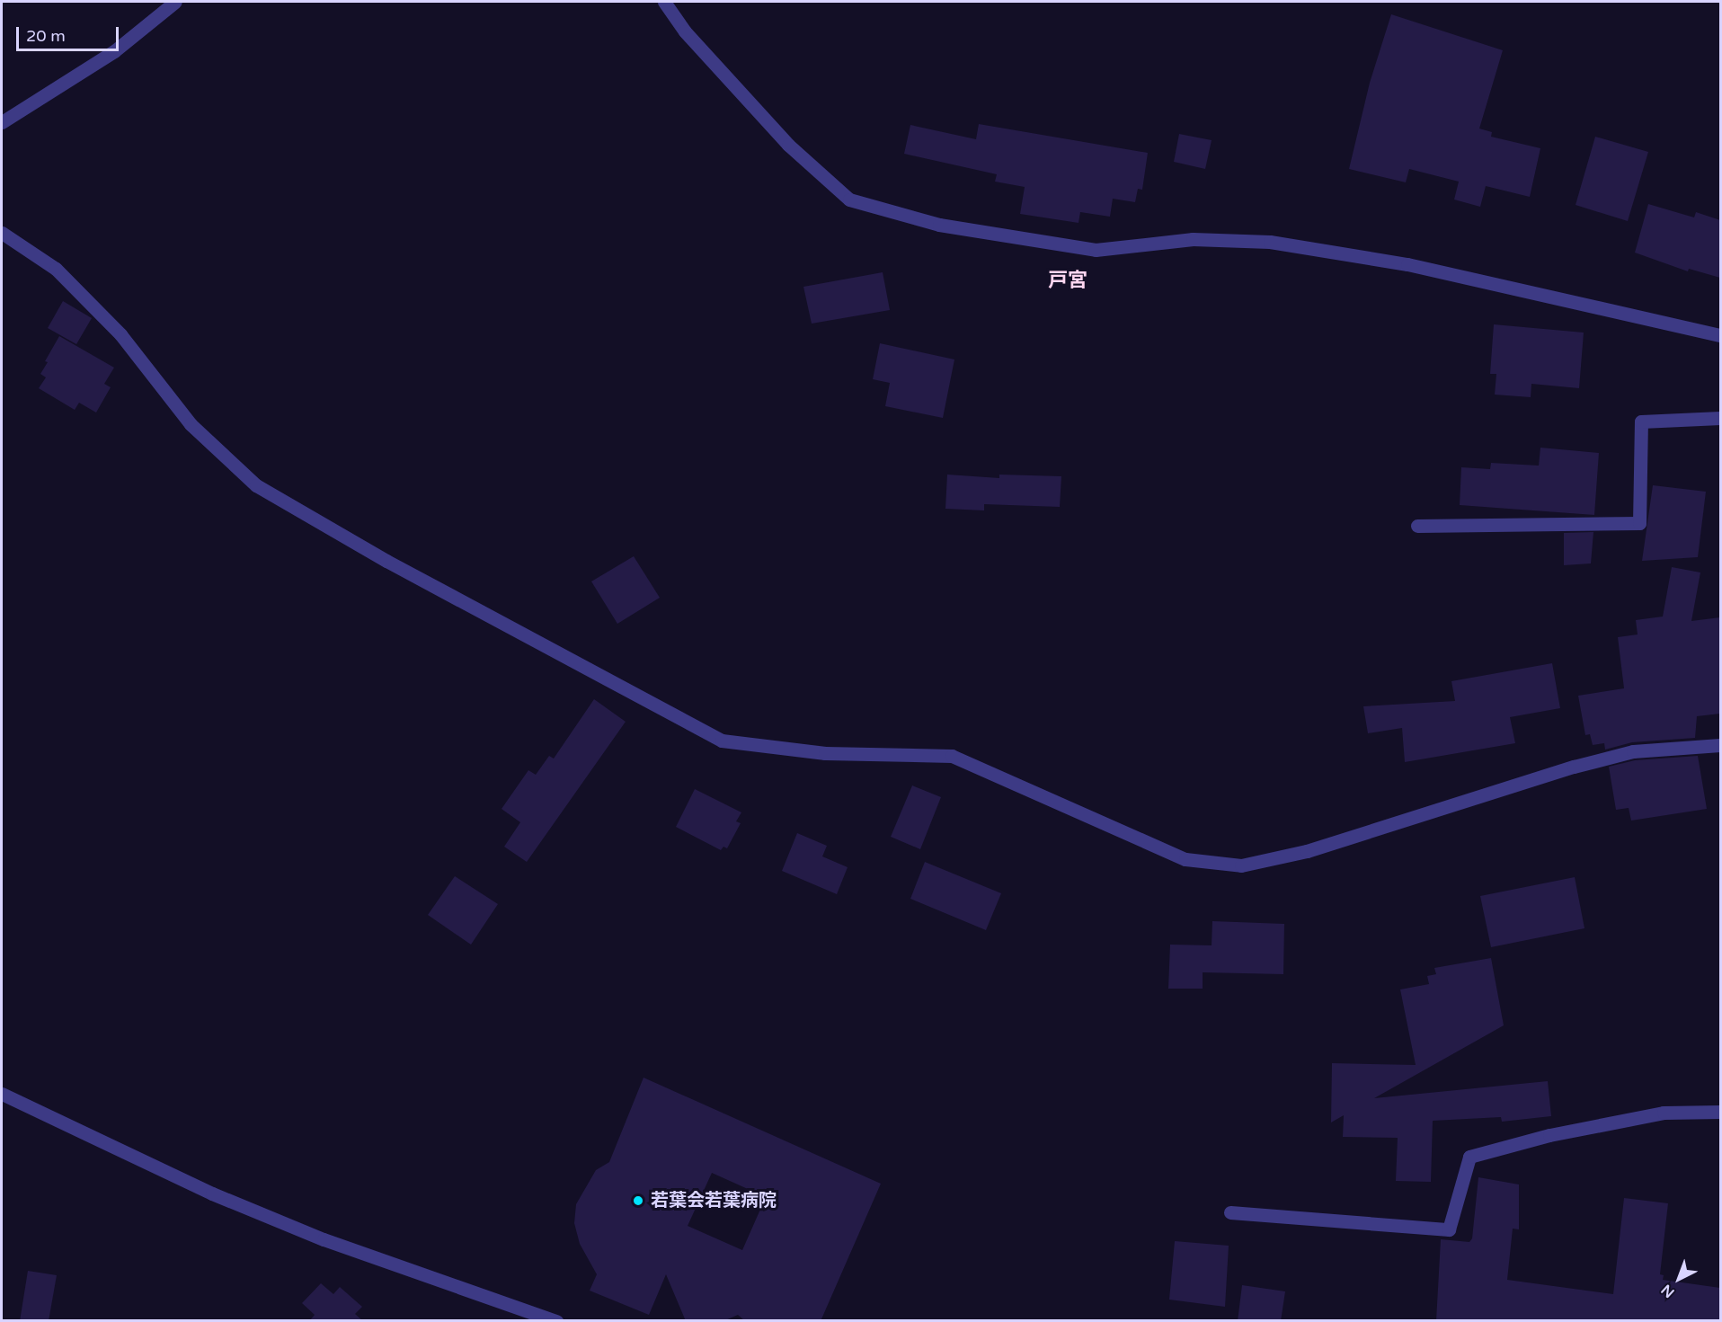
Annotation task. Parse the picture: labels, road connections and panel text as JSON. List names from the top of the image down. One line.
{"districts":["戸宮"],"places":["若葉会若葉病院"],"scale_bar":"20 m","north":"bottom left"}
